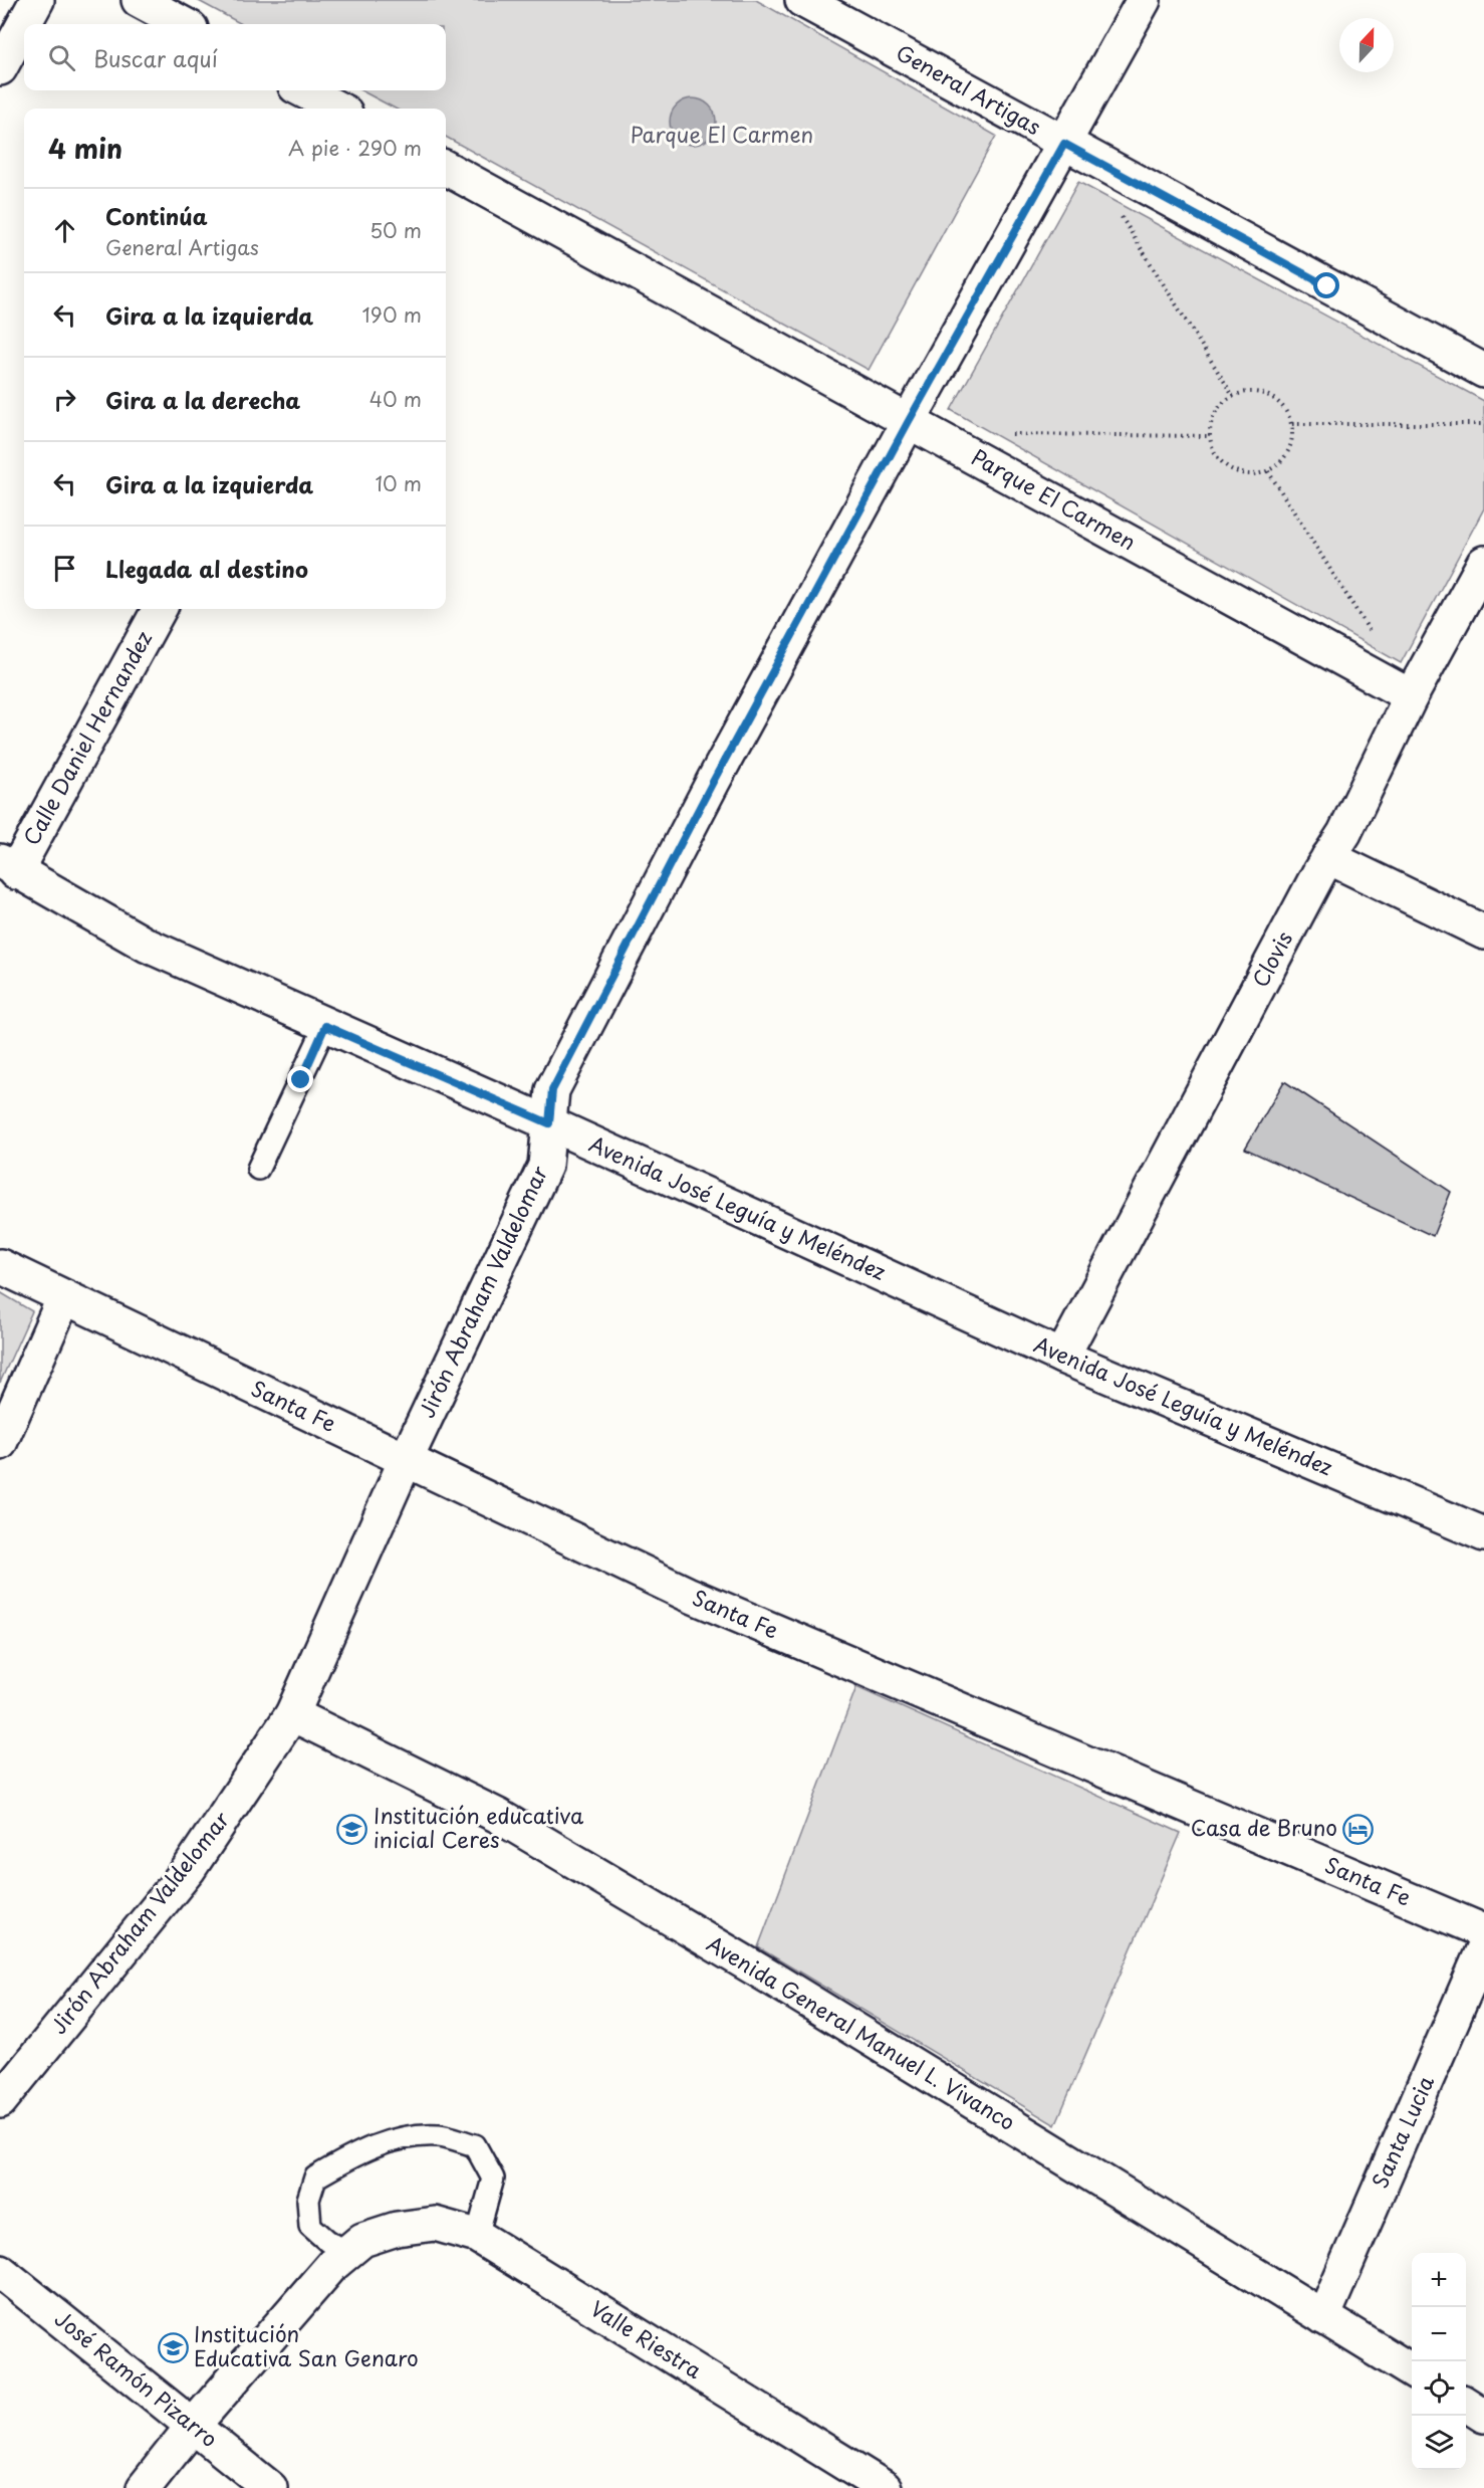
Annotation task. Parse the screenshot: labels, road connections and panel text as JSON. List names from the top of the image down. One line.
{"streets":{"street":["General Artigas","Parque El Carmen","Calle Daniel Hernandez","Clovis","Avenida José Leguía y Meléndez","Jirón Abraham Valdelomar","Santa Fe","Avenida General Manuel L. Vivanco","Santa Lucia","Valle Riestra","José Ramón Pizarro"]},"crossings":[["General Artigas","Jirón Abraham Valdelomar"],["Parque El Carmen","Clovis"],["Parque El Carmen","Jirón Abraham Valdelomar"],["Calle Daniel Hernandez","Avenida José Leguía y Meléndez"],["Clovis","Avenida José Leguía y Meléndez"],["Avenida José Leguía y Meléndez","Jirón Abraham Valdelomar"],["Jirón Abraham Valdelomar","Santa Fe"],["Jirón Abraham Valdelomar","Avenida General Manuel L. Vivanco"],["Avenida General Manuel L. Vivanco","Santa Lucia"],["Valle Riestra","José Ramón Pizarro"]],"parks":["Parque El Carmen"],"places":{"school or university":["Institución educativa inicial Ceres","Institución Educativa San Genaro"],"hotel":["Casa de Bruno"]},"north":"top","page":{"search":"Buscar aquí","heading":["4 min","A pie · 290 m"],"list":[["Continúa","General Artigas","50 m"],["Gira a la izquierda","190 m"],["Gira a la derecha","40 m"],["Gira a la izquierda","10 m"],"Llegada al destino"],"map_buttons":["+","−"]}}
